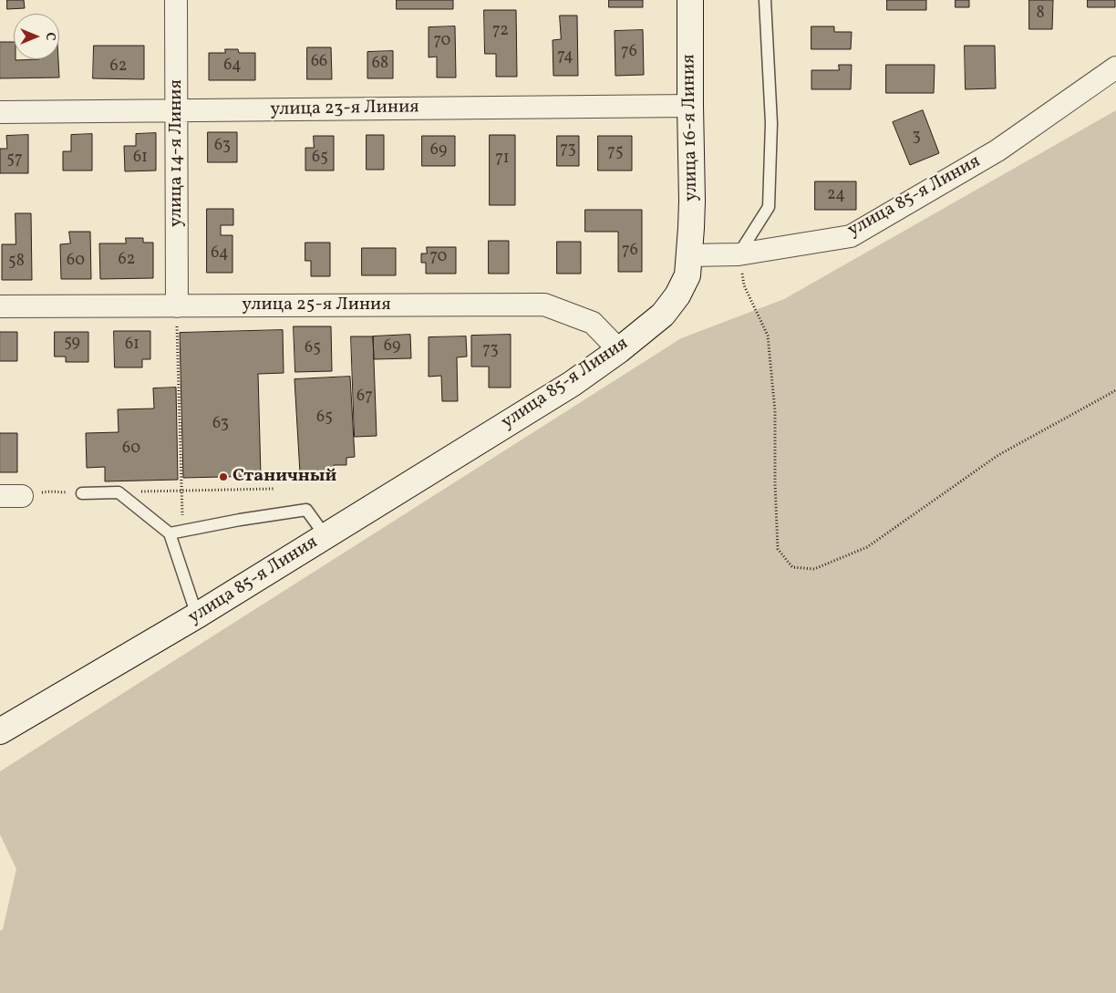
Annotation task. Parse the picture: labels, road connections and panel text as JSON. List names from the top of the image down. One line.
{"streets":{"main road":["улица 16-я Линия","улица 85-я Линия"],"street":["улица 23-я Линия","улица 14-я Линия","улица 25-я Линия"]},"crossings":[["улица 23-я Линия","улица 16-я Линия"],["улица 23-я Линия","улица 14-я Линия"],["улица 16-я Линия","улица 85-я Линия"],["улица 14-я Линия","улица 25-я Линия"],["улица 85-я Линия","улица 25-я Линия"]],"places":["Станичный"],"house_numbers":["8","72","70","76","74","66","68","64","62","3","63","73","69","75","61","65","71","57","24","76","64","70","62","60","58","59","61","69","65","73","67","65","63","60"],"north":"right"}
